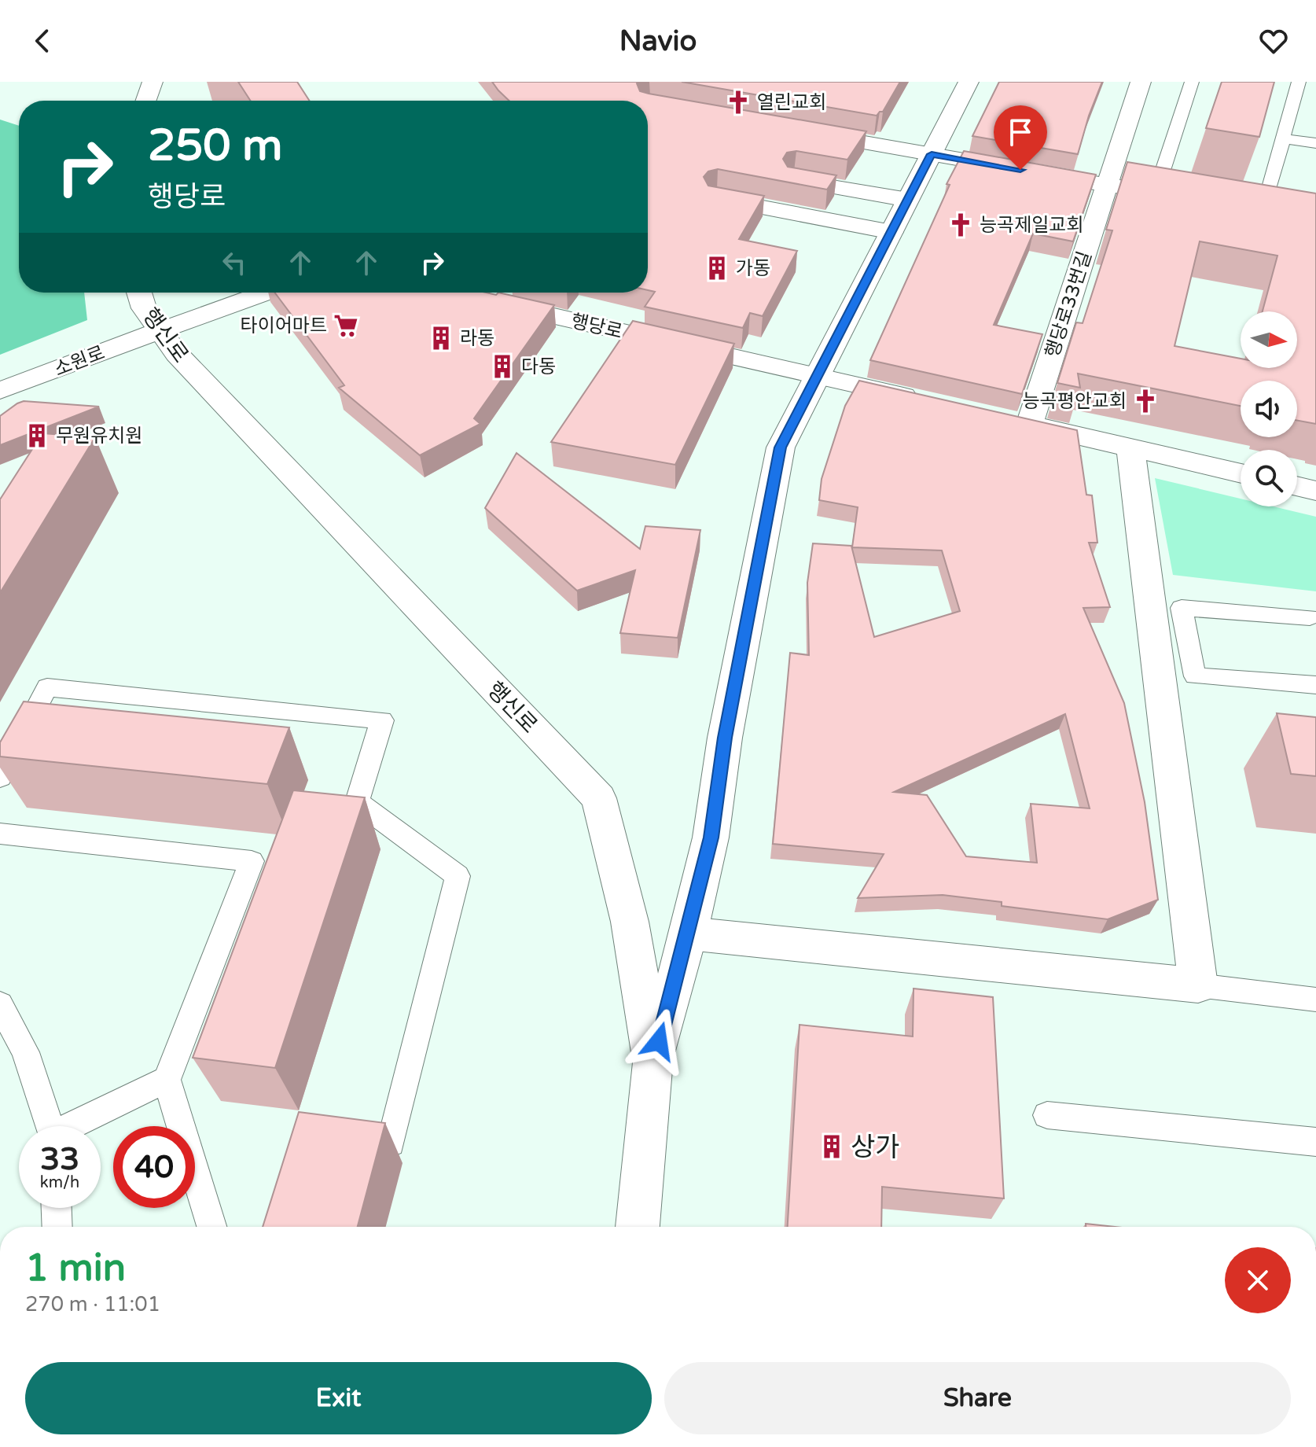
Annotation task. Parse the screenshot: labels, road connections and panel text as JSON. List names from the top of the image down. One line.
{"streets":{"street":["행당로33번길","행당로","행신로","소원로"]},"crossings":[["행신로","소원로"]],"places":{"church":["열린교회","능곡제일교회","능곡평안교회"],"building":["가동","라동","다동","무원유치원","상가"],"supermarket":["타이어마트"]},"north":"right","page":{"header":"Navio","turn":["250 m","행당로"],"speed":"33 km/h","limit":"40","heading":["1 min","270 m · 11:01"],"buttons":["Exit","Share"]}}
